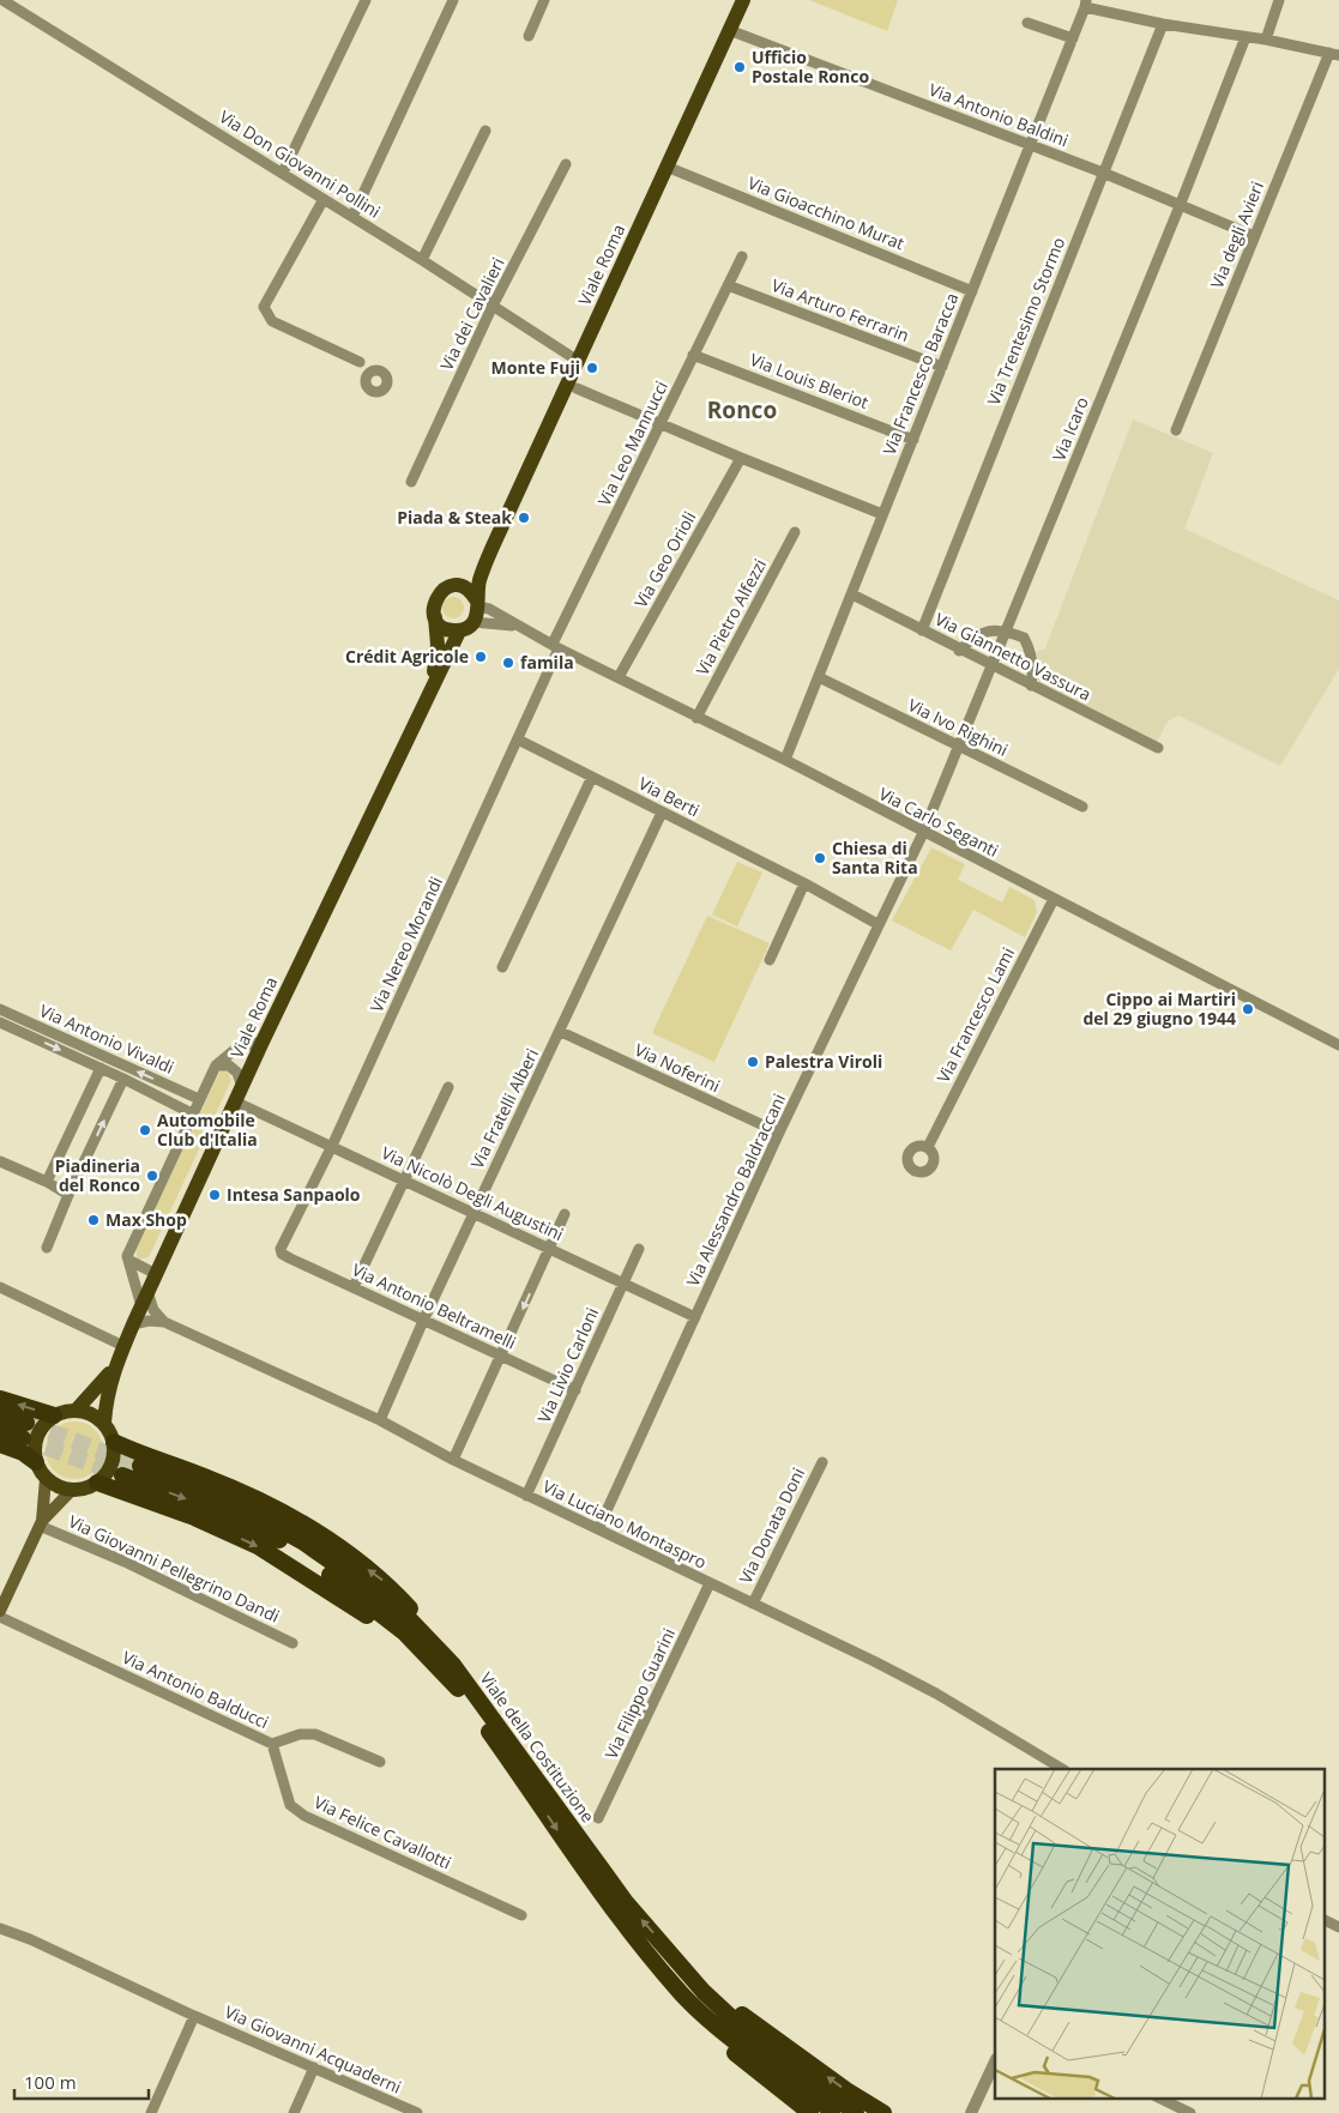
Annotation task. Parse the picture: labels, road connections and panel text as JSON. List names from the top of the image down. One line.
{"streets":{"highway":["Viale della Costituzione"],"main road":["Viale Roma"],"street":["Via Antonio Baldini","Via Don Giovanni Pollini","Via Gioacchino Murat","Via degli Avieri","Via Arturo Ferrarin","Via dei Cavalieri","Via Trentesimo Stormo","Via Francesco Baracca","Via Louis Bleriot","Via Icaro","Via Leo Mannucci","Via Geo Orioli","Via Pietro Alfezzi","Via Giannetto Vassura","Via Ivo Righini","Via Berti","Via Carlo Seganti","Via Nereo Morandi","Via Francesco Lami","Via Antonio Vivaldi","Via Noferini","Via Fratelli Alberi","Via Alessandro Baldraccani","Via Nicolò Degli Augustini","Via Antonio Beltramelli","Via Livio Carloni","Via Luciano Montaspro","Via Donata Doni","Via Giovanni Pellegrino Dandi","Via Antonio Balducci","Via Filippo Guarini","Via Felice Cavallotti","Via Giovanni Acquaderni"]},"crossings":[["Via Antonio Baldini","Via degli Avieri"],["Via Antonio Baldini","Viale Roma"],["Via Antonio Baldini","Via Trentesimo Stormo"],["Via Antonio Baldini","Via Francesco Baracca"],["Via Antonio Baldini","Via Icaro"],["Via Don Giovanni Pollini","Viale Roma"],["Via Don Giovanni Pollini","Via dei Cavalieri"],["Via Gioacchino Murat","Viale Roma"],["Via Gioacchino Murat","Via Francesco Baracca"],["Viale Roma","Via Carlo Seganti"],["Viale Roma","Via Nicolò Degli Augustini"],["Viale Roma","Via Luciano Montaspro"],["Via Arturo Ferrarin","Via Francesco Baracca"],["Via Arturo Ferrarin","Via Leo Mannucci"],["Via Trentesimo Stormo","Via Giannetto Vassura"],["Via Francesco Baracca","Via Louis Bleriot"],["Via Francesco Baracca","Via Giannetto Vassura"],["Via Francesco Baracca","Via Ivo Righini"],["Via Francesco Baracca","Via Carlo Seganti"],["Via Louis Bleriot","Via Leo Mannucci"],["Via Icaro","Via Giannetto Vassura"],["Via Icaro","Via Ivo Righini"],["Via Icaro","Via Carlo Seganti"],["Via Icaro","Via Alessandro Baldraccani"],["Via Leo Mannucci","Via Carlo Seganti"],["Via Leo Mannucci","Via Nereo Morandi"],["Via Geo Orioli","Via Carlo Seganti"],["Via Pietro Alfezzi","Via Carlo Seganti"],["Via Berti","Via Nereo Morandi"],["Via Berti","Via Fratelli Alberi"],["Via Berti","Via Alessandro Baldraccani"],["Via Carlo Seganti","Via Nereo Morandi"],["Via Carlo Seganti","Via Francesco Lami"],["Via Carlo Seganti","Via Alessandro Baldraccani"],["Via Nereo Morandi","Via Nicolò Degli Augustini"],["Via Nereo Morandi","Via Antonio Beltramelli"],["Via Noferini","Via Fratelli Alberi"],["Via Noferini","Via Alessandro Baldraccani"],["Via Fratelli Alberi","Via Nicolò Degli Augustini"],["Via Fratelli Alberi","Via Antonio Beltramelli"],["Via Fratelli Alberi","Via Luciano Montaspro"],["Via Alessandro Baldraccani","Via Nicolò Degli Augustini"],["Via Alessandro Baldraccani","Via Luciano Montaspro"],["Via Nicolò Degli Augustini","Via Livio Carloni"],["Via Antonio Beltramelli","Via Livio Carloni"],["Via Livio Carloni","Via Luciano Montaspro"],["Via Luciano Montaspro","Via Donata Doni"],["Via Luciano Montaspro","Via Filippo Guarini"],["Via Antonio Balducci","Via Felice Cavallotti"]],"districts":["Ronco"],"places":["Ufficio Postale Ronco","Monte Fuji","Piada & Steak","Crédit Agricole","famila","Chiesa di Santa Rita","Cippo ai Martiri del 29 giugno 1944","Palestra Viroli","Automobile Club d'Italia","Piadineria del Ronco","Intesa Sanpaolo","Max Shop"],"scale_bar":"100 m"}
